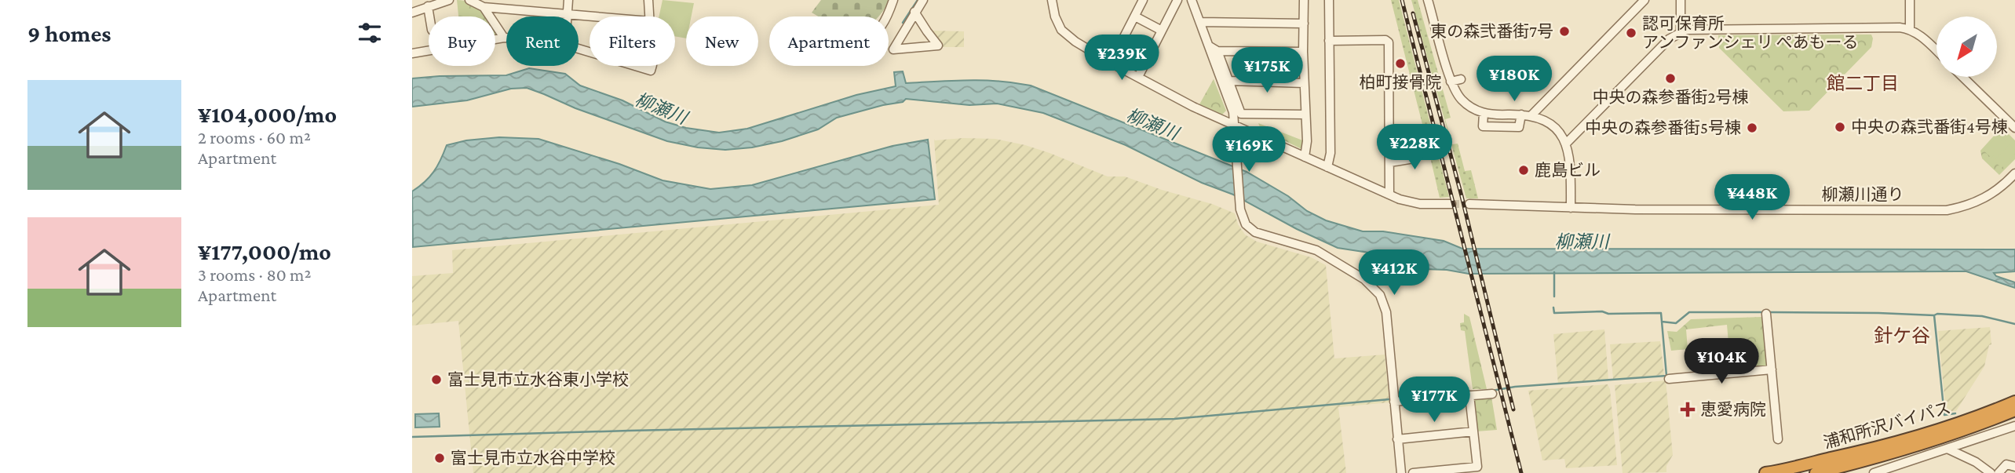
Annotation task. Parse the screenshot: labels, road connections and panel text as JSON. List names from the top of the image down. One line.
{"streets":{"highway":["浦和所沢バイパス"],"street":["柳瀬川通り"]},"districts":["館二丁目","針ケ谷"],"water":["柳瀬川"],"places":{"other":["東の森弐番街7号","認可保育所 アンファンシェリ ぺあもーる","柏町接骨院","中央の森参番街2号棟","中央の森弐番街4号棟","中央の森参番街5号棟","鹿島ビル","富士見市立水谷東小学校","富士見市立水谷中学校"],"health":["恵愛病院"]},"north":"bottom left","page":{"heading":"9 homes","chip":["Buy","Rent","Filters","New","Apartment"],"price":["¥239K","¥175K","¥180K","¥228K","¥169K","¥448K","¥412K","¥104K","¥177K"],"list":[{"name":"¥104,000/mo","note":"2 rooms · 60 m² · Apartment"},{"name":"¥177,000/mo","note":"3 rooms · 80 m² · Apartment"}]}}
